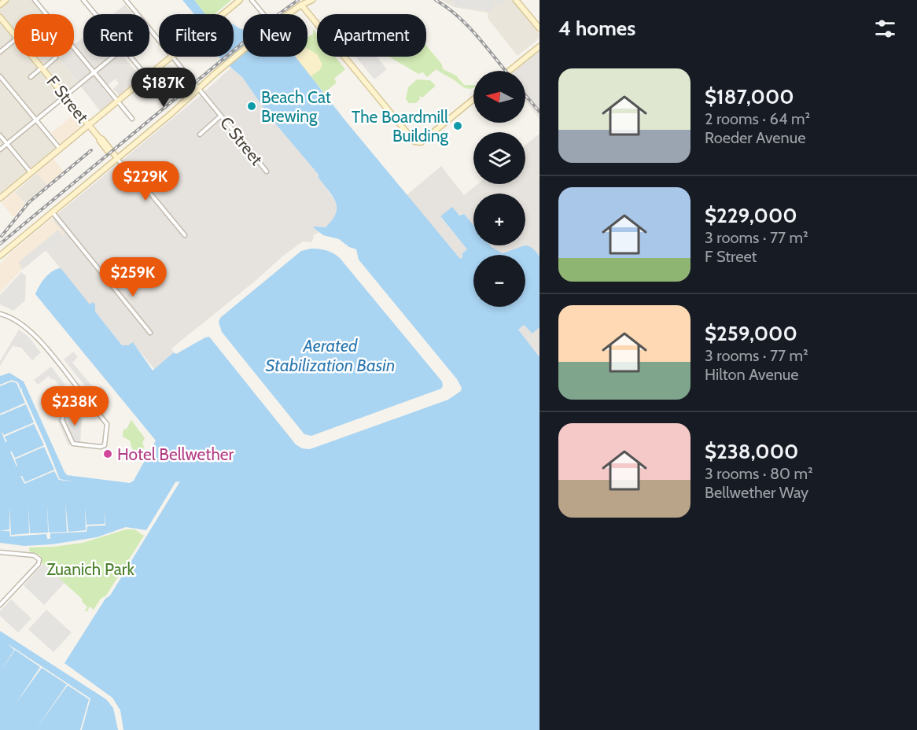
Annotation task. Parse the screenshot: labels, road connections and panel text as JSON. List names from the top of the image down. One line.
{"streets":{"street":["F Street","C Street"]},"water":["Aerated Stabilization Basin"],"parks":["Zuanich Park"],"places":["Beach Cat Brewing","The Boardmill Building","Hotel Bellwether"],"north":"left","page":{"heading":"4 homes","chip":["Buy","Rent","Filters","New","Apartment"],"list":[{"name":"$187,000","note":"2 rooms · 64 m² · Roeder Avenue"},{"name":"$229,000","note":"3 rooms · 77 m² · F Street"},{"name":"$259,000","note":"3 rooms · 77 m² · Hilton Avenue"},{"name":"$238,000","note":"3 rooms · 80 m² · Bellwether Way"}],"price":["$187K","$229K","$259K","$238K"],"map_buttons":["+","−"]}}
